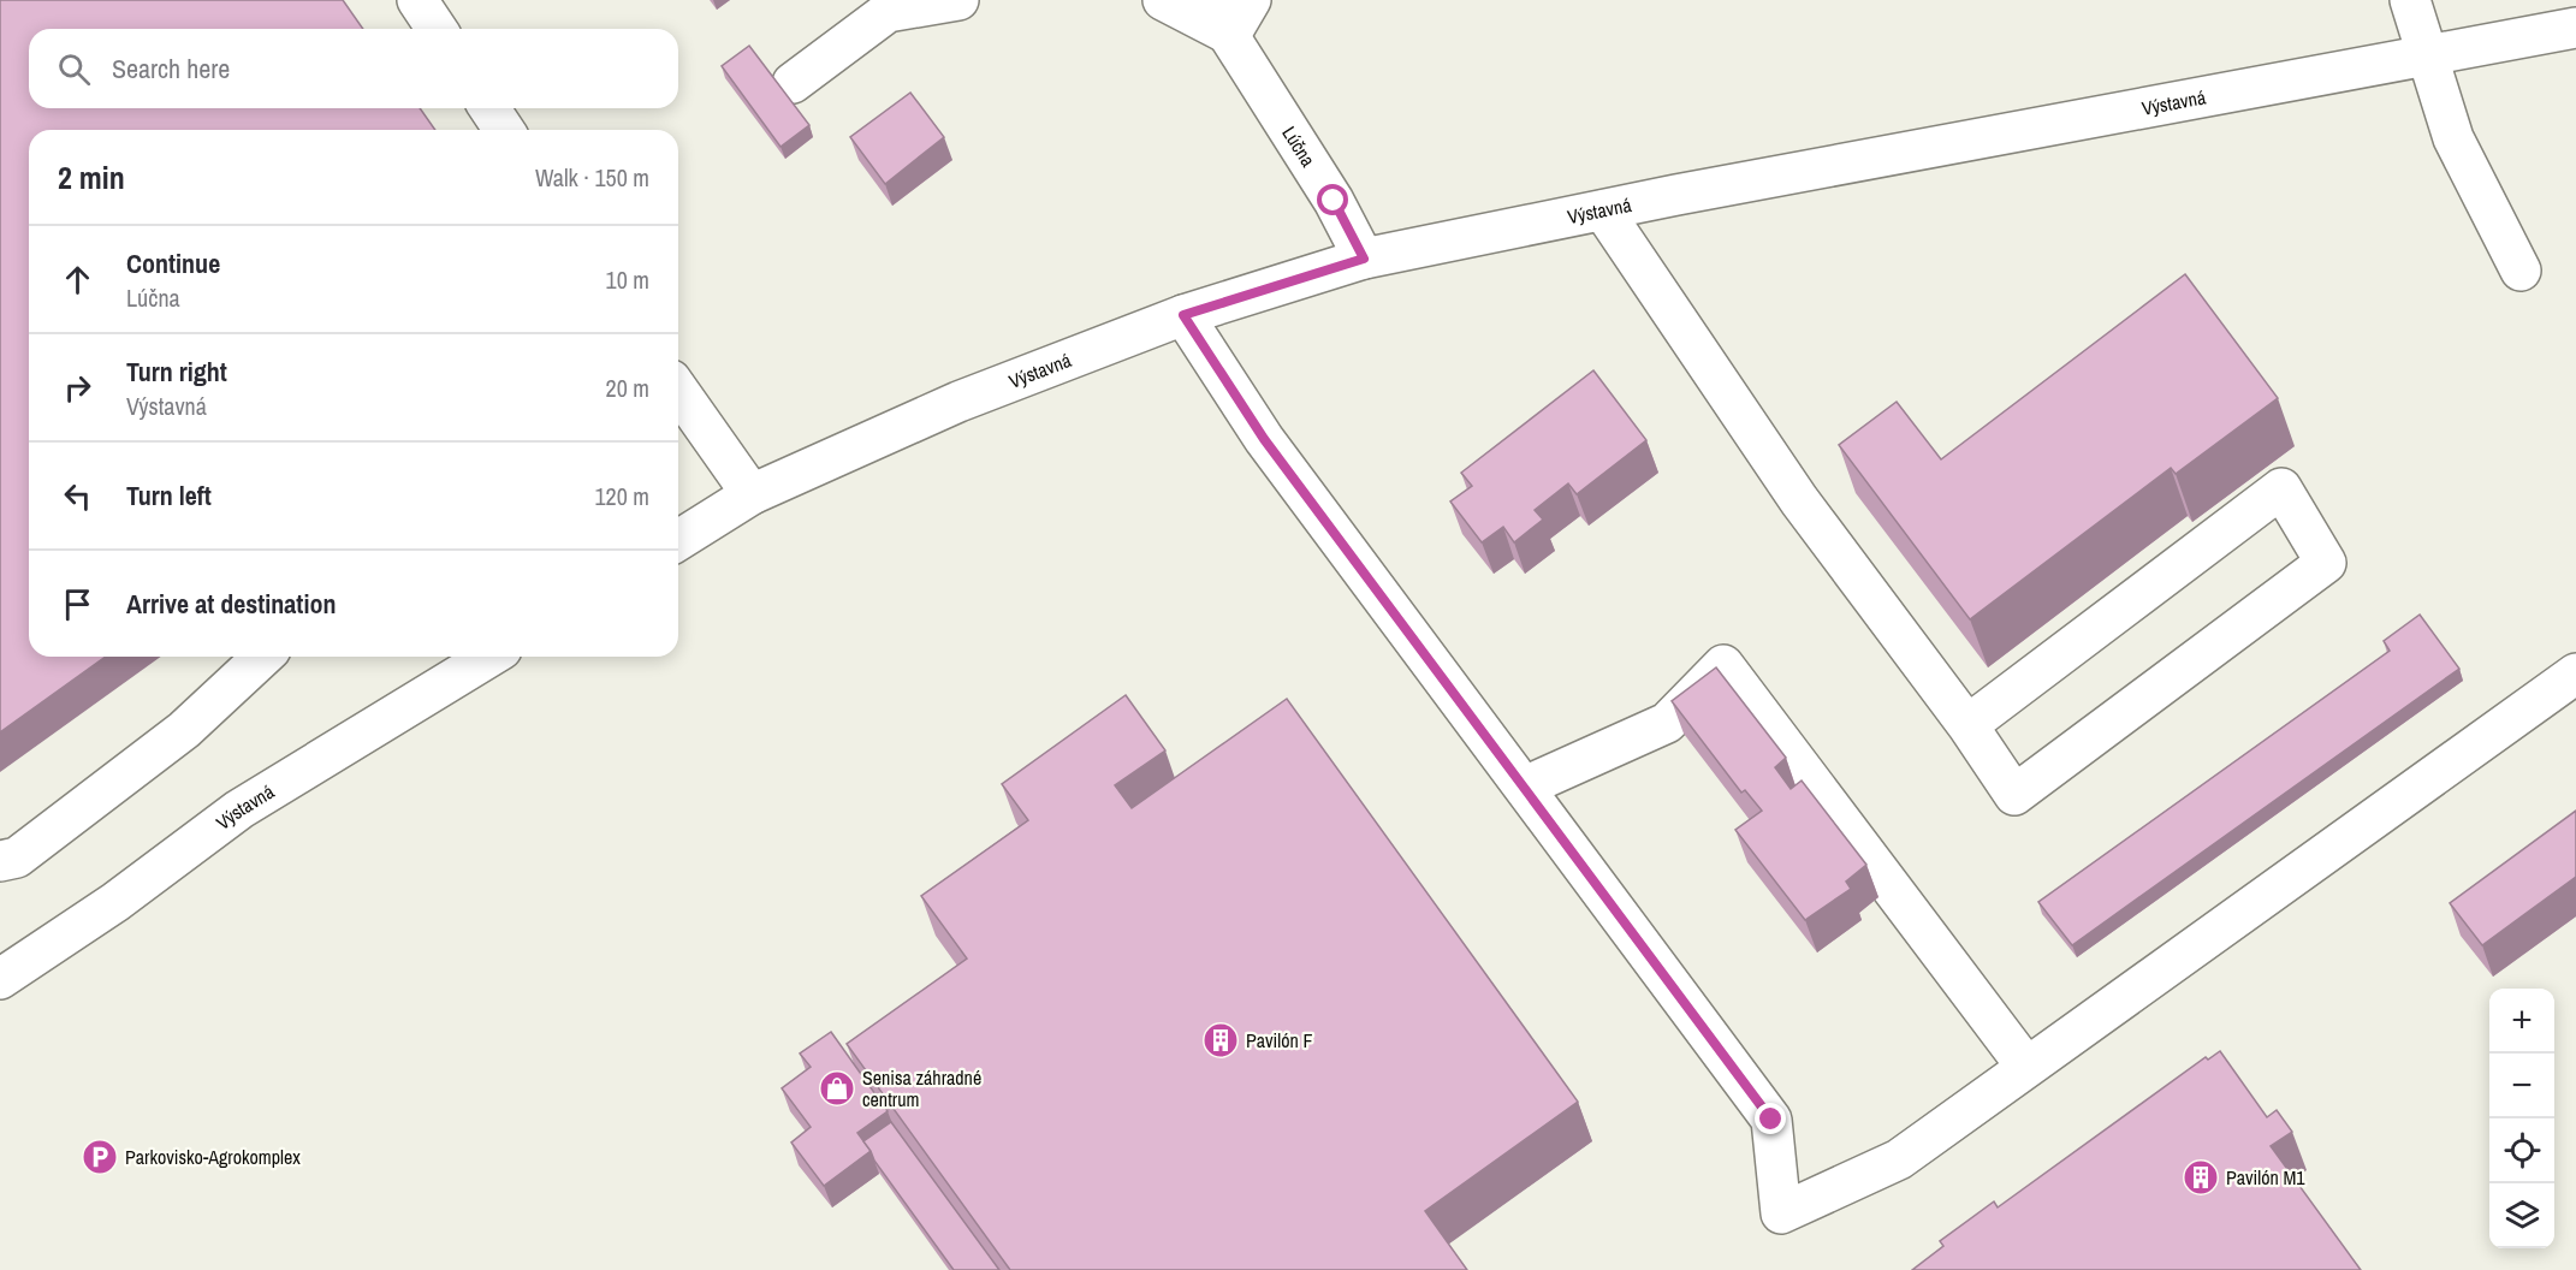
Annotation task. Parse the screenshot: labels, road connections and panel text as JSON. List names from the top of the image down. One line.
{"streets":{"street":["Výstavná","Lúčna"]},"crossings":[["Výstavná","Lúčna"]],"places":{"building":["Pavilón F","Pavilón M1"],"shop":["Senisa záhradné centrum"],"parking":["Parkovisko-Agrokomplex"]},"page":{"search":"Search here","heading":["2 min","Walk · 150 m"],"list":[["Continue","Lúčna","10 m"],["Turn right","Výstavná","20 m"],["Turn left","120 m"],"Arrive at destination"],"map_buttons":["+","−"]}}
